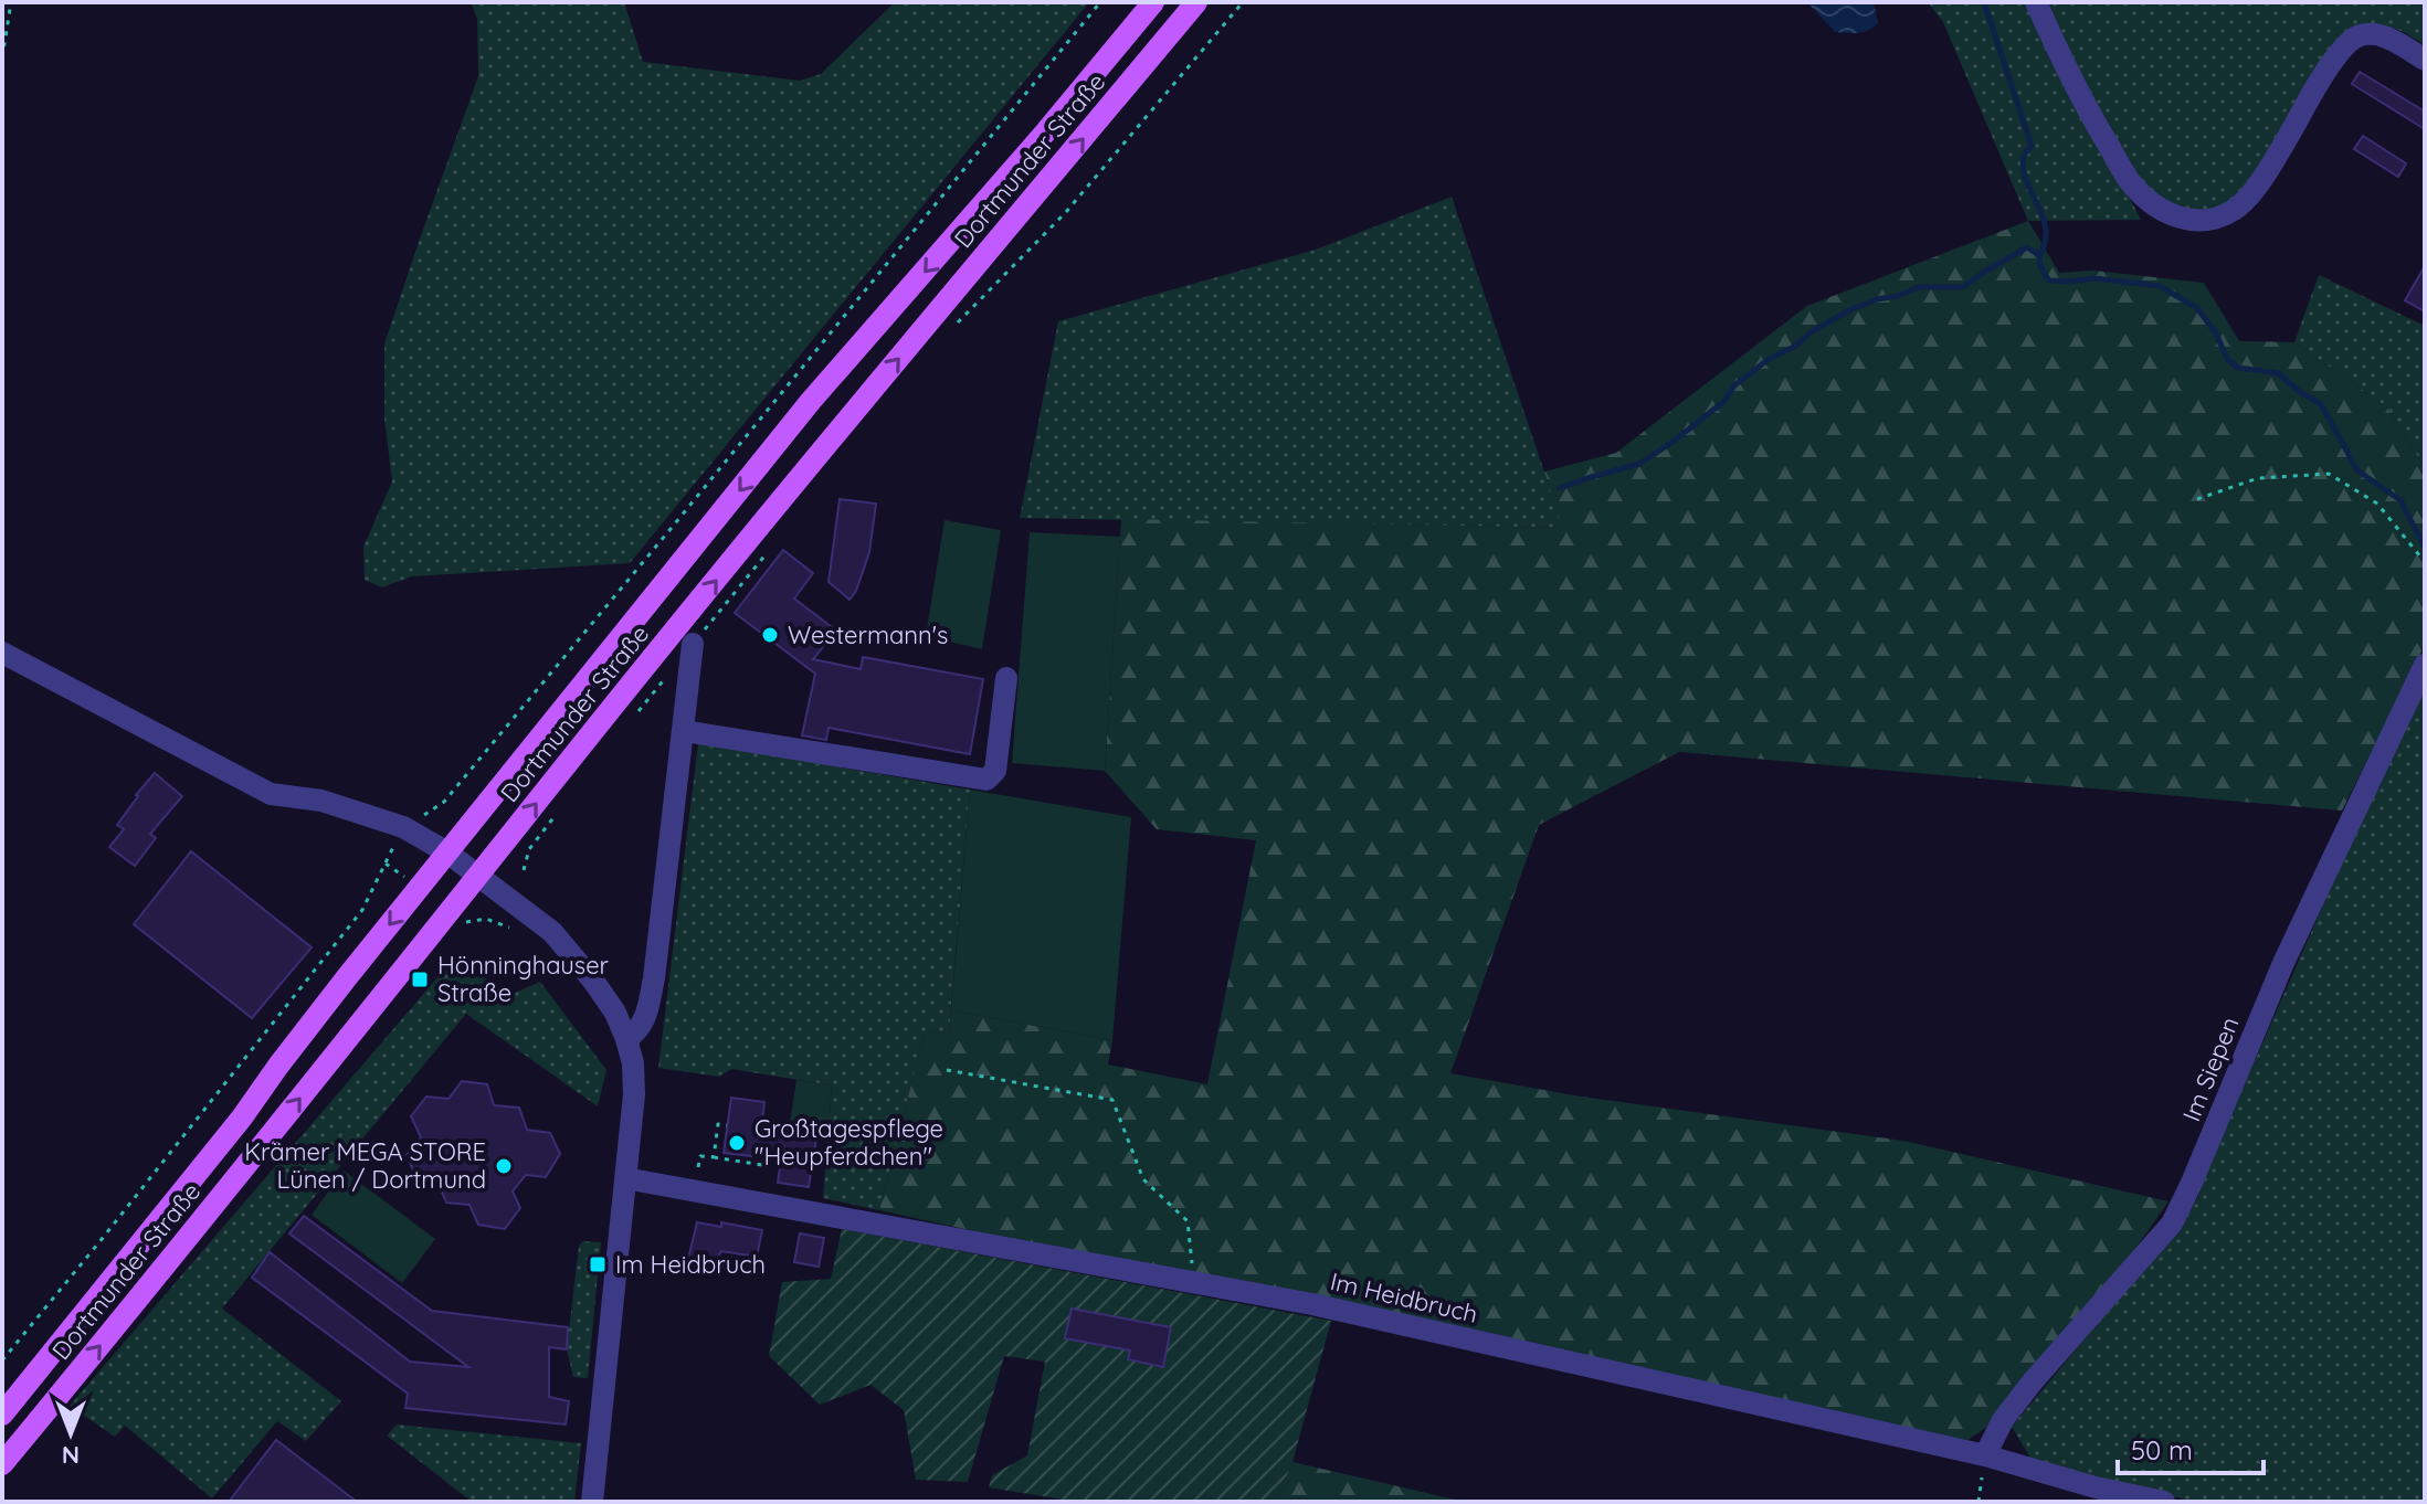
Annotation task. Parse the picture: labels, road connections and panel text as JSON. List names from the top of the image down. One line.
{"streets":{"main road":["Dortmunder Straße"],"street":["Im Siepen","Im Heidbruch"]},"crossings":[["Im Siepen","Im Heidbruch"]],"places":{"other":["Westermann's","Großtagespflege \"Heupferdchen\"","Krämer MEGA STORE Lünen / Dortmund"],"transit":["Hönninghauser Straße","Im Heidbruch"]},"scale_bar":"50 m","north":"bottom"}
